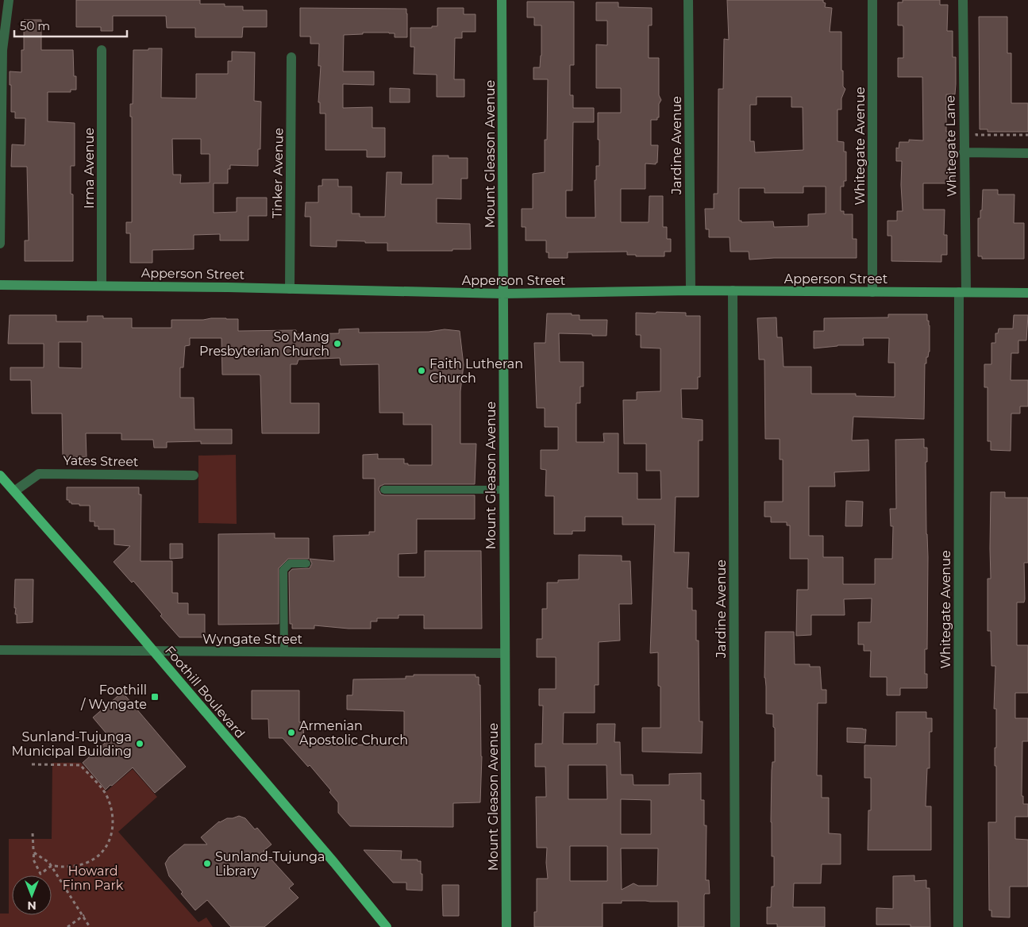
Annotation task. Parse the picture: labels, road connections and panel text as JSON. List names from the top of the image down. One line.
{"streets":{"main road":["Foothill Boulevard"],"street":["Jardine Avenue","Whitegate Avenue","Whitegate Lane","Mount Gleason Avenue","Irma Avenue","Tinker Avenue","Apperson Street","Yates Street","Wyngate Street"]},"crossings":[["Jardine Avenue","Apperson Street"],["Whitegate Avenue","Whitegate Lane"],["Whitegate Avenue","Apperson Street"],["Whitegate Lane","Apperson Street"],["Mount Gleason Avenue","Apperson Street"],["Mount Gleason Avenue","Wyngate Street"],["Irma Avenue","Apperson Street"],["Tinker Avenue","Apperson Street"],["Yates Street","Foothill Boulevard"],["Wyngate Street","Foothill Boulevard"]],"parks":["Howard Finn Park"],"places":{"other":["So Mang Presbyterian Church","Faith Lutheran Church","Armenian Apostolic Church","Sunland-Tujunga Municipal Building","Sunland-Tujunga Library"],"transit":["Foothill / Wyngate"]},"scale_bar":"50 m","north":"bottom"}
